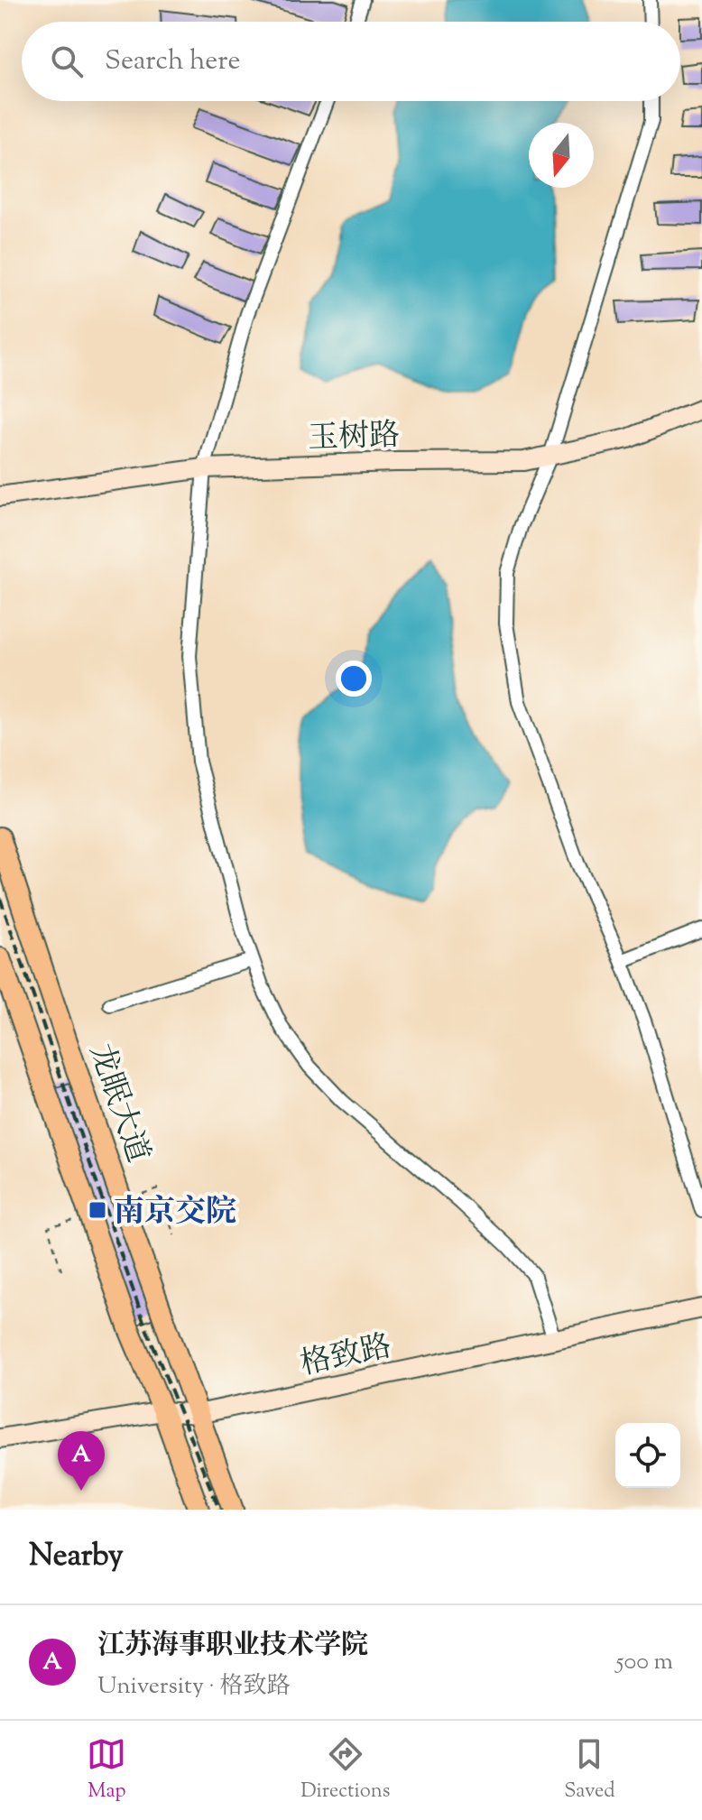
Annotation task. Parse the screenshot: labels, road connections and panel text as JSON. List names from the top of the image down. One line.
{"streets":{"main road":["玉树路","龙眠大道","格致路"]},"crossings":[["龙眠大道","格致路"]],"places":{"transit":["南京交院"]},"north":"bottom","page":{"search":"Search here","pins":"A","heading":"Nearby","list":[{"mark":"A","name":"江苏海事职业技术学院","note":"University · 格致路","value":"500 m"}],"nav":["Map","Directions","Saved"]}}
